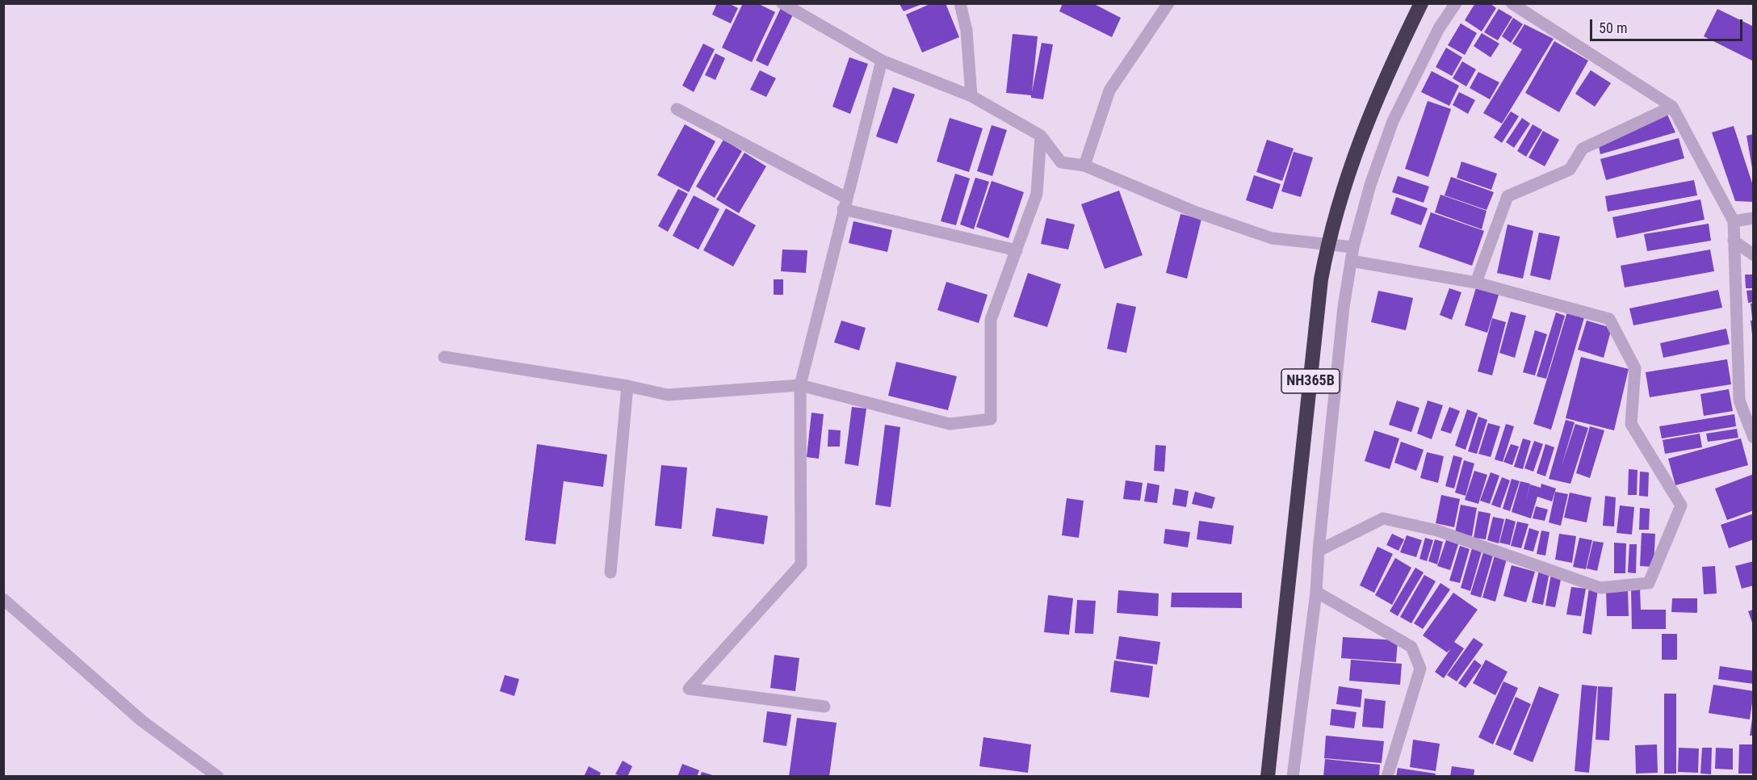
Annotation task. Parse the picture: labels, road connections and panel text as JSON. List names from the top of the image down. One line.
{"streets":{"highway":["NH365B"]},"scale_bar":"50 m"}
